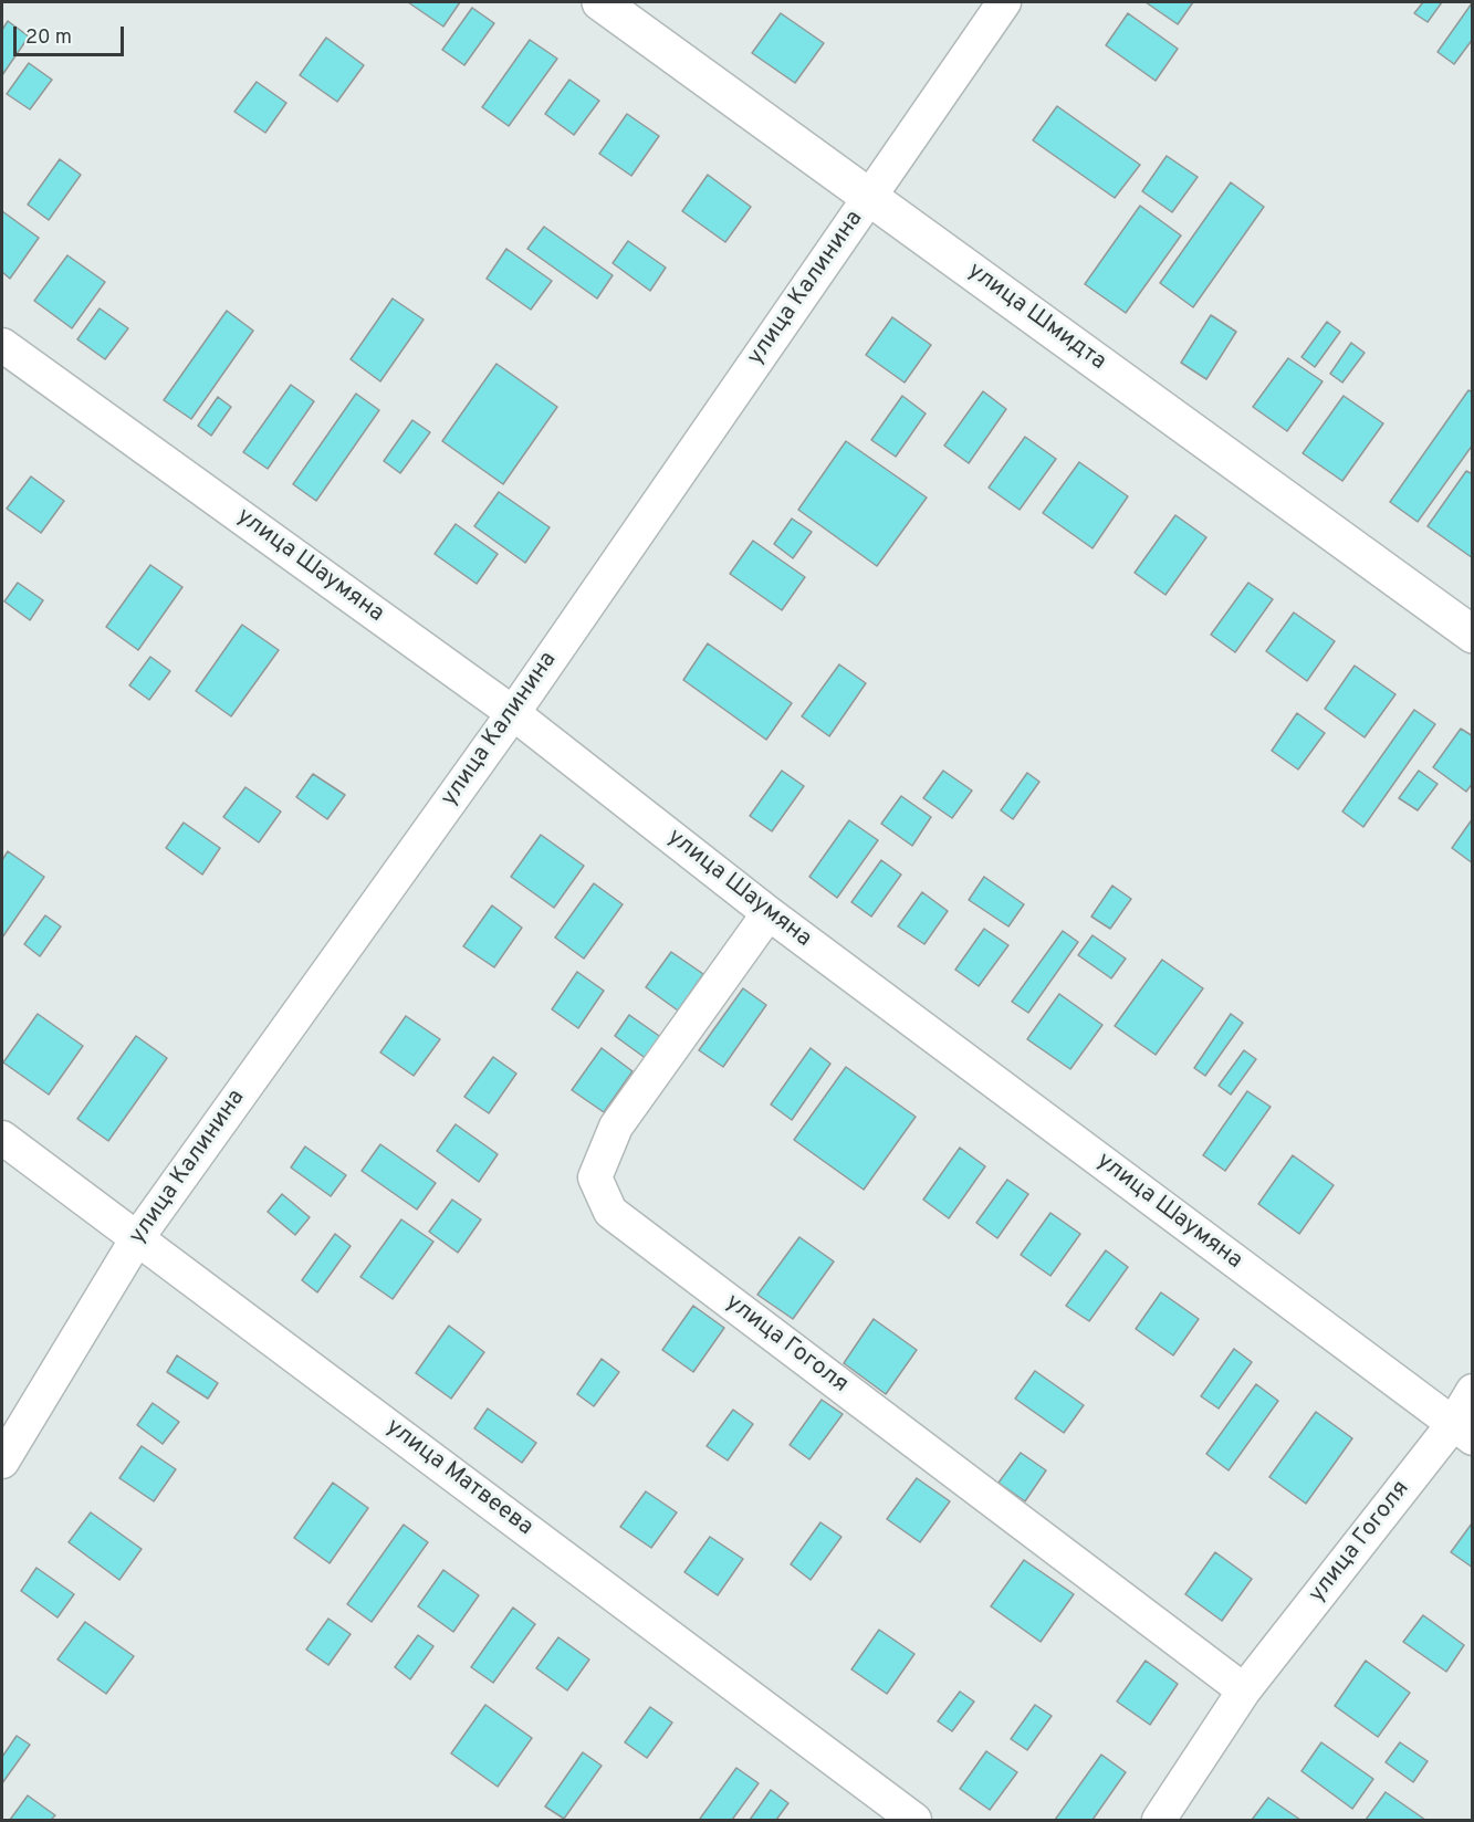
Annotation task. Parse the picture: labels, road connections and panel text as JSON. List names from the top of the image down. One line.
{"streets":{"street":["улица Калинина","улица Шмидта","улица Шаумяна","улица Гоголя","улица Матвеева"]},"crossings":[["улица Калинина","улица Шмидта"],["улица Калинина","улица Шаумяна"],["улица Калинина","улица Матвеева"],["улица Шаумяна","улица Гоголя"]],"scale_bar":"20 m"}
